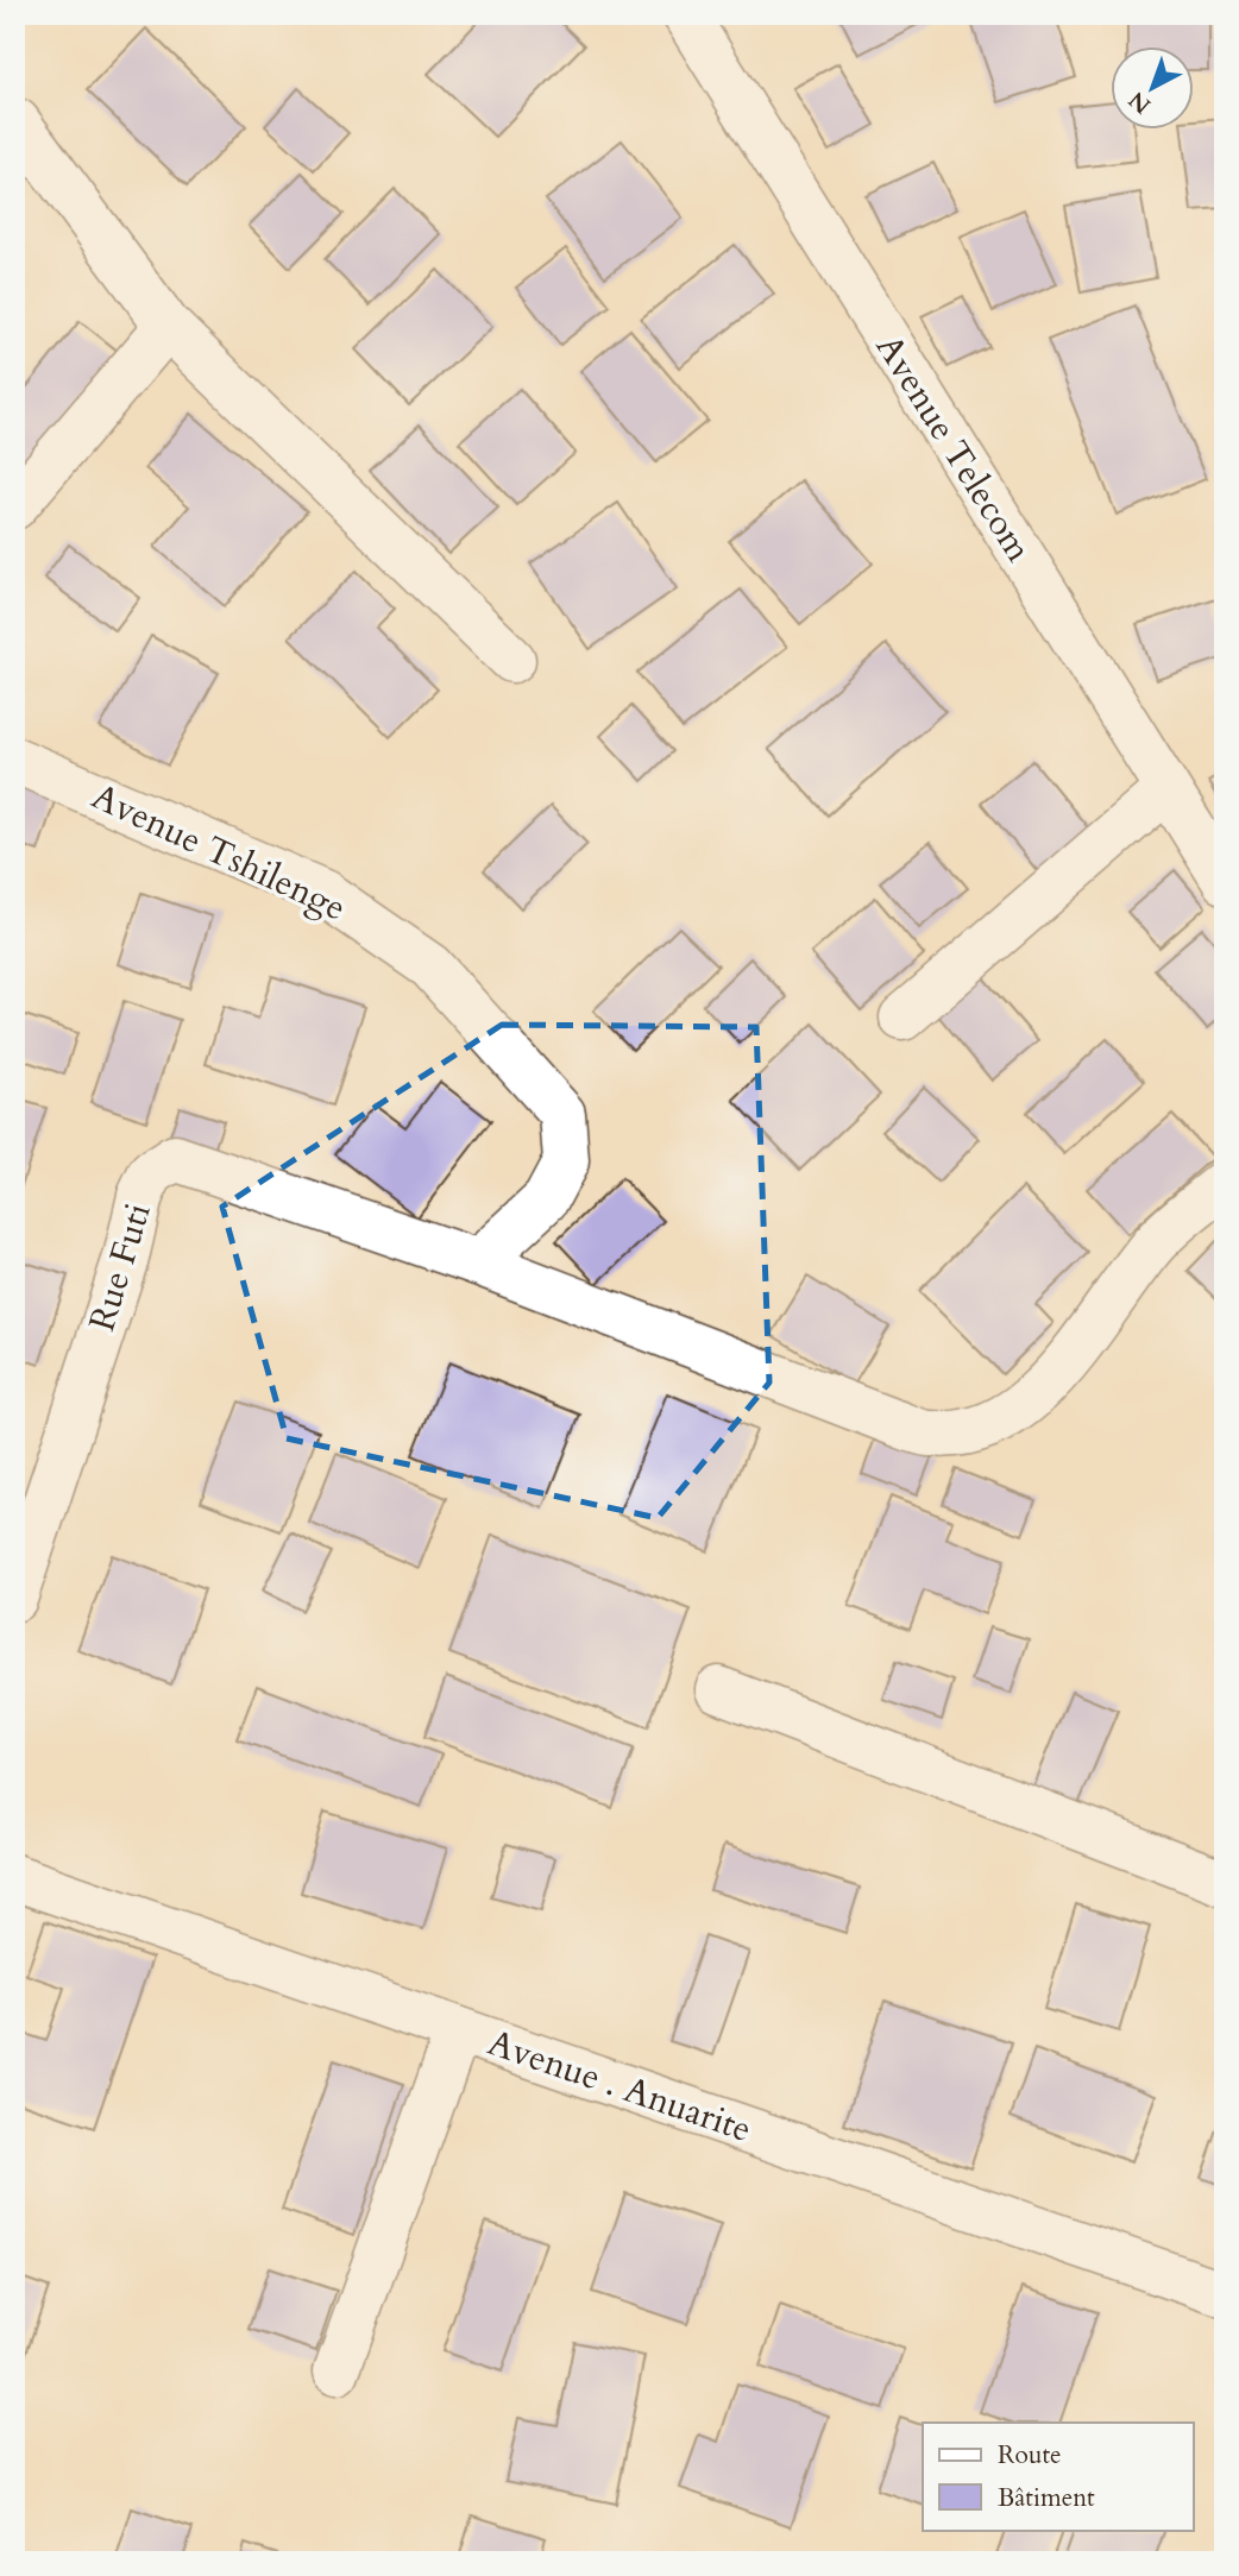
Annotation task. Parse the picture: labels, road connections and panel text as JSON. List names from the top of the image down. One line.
{"streets":{"street":["Avenue Telecom","Avenue Tshilenge","Rue Futi","Avenue . Anuarite"]},"crossings":[["Avenue Tshilenge","Rue Futi"]],"legend":["Route","Bâtiment"],"north":"bottom left"}
